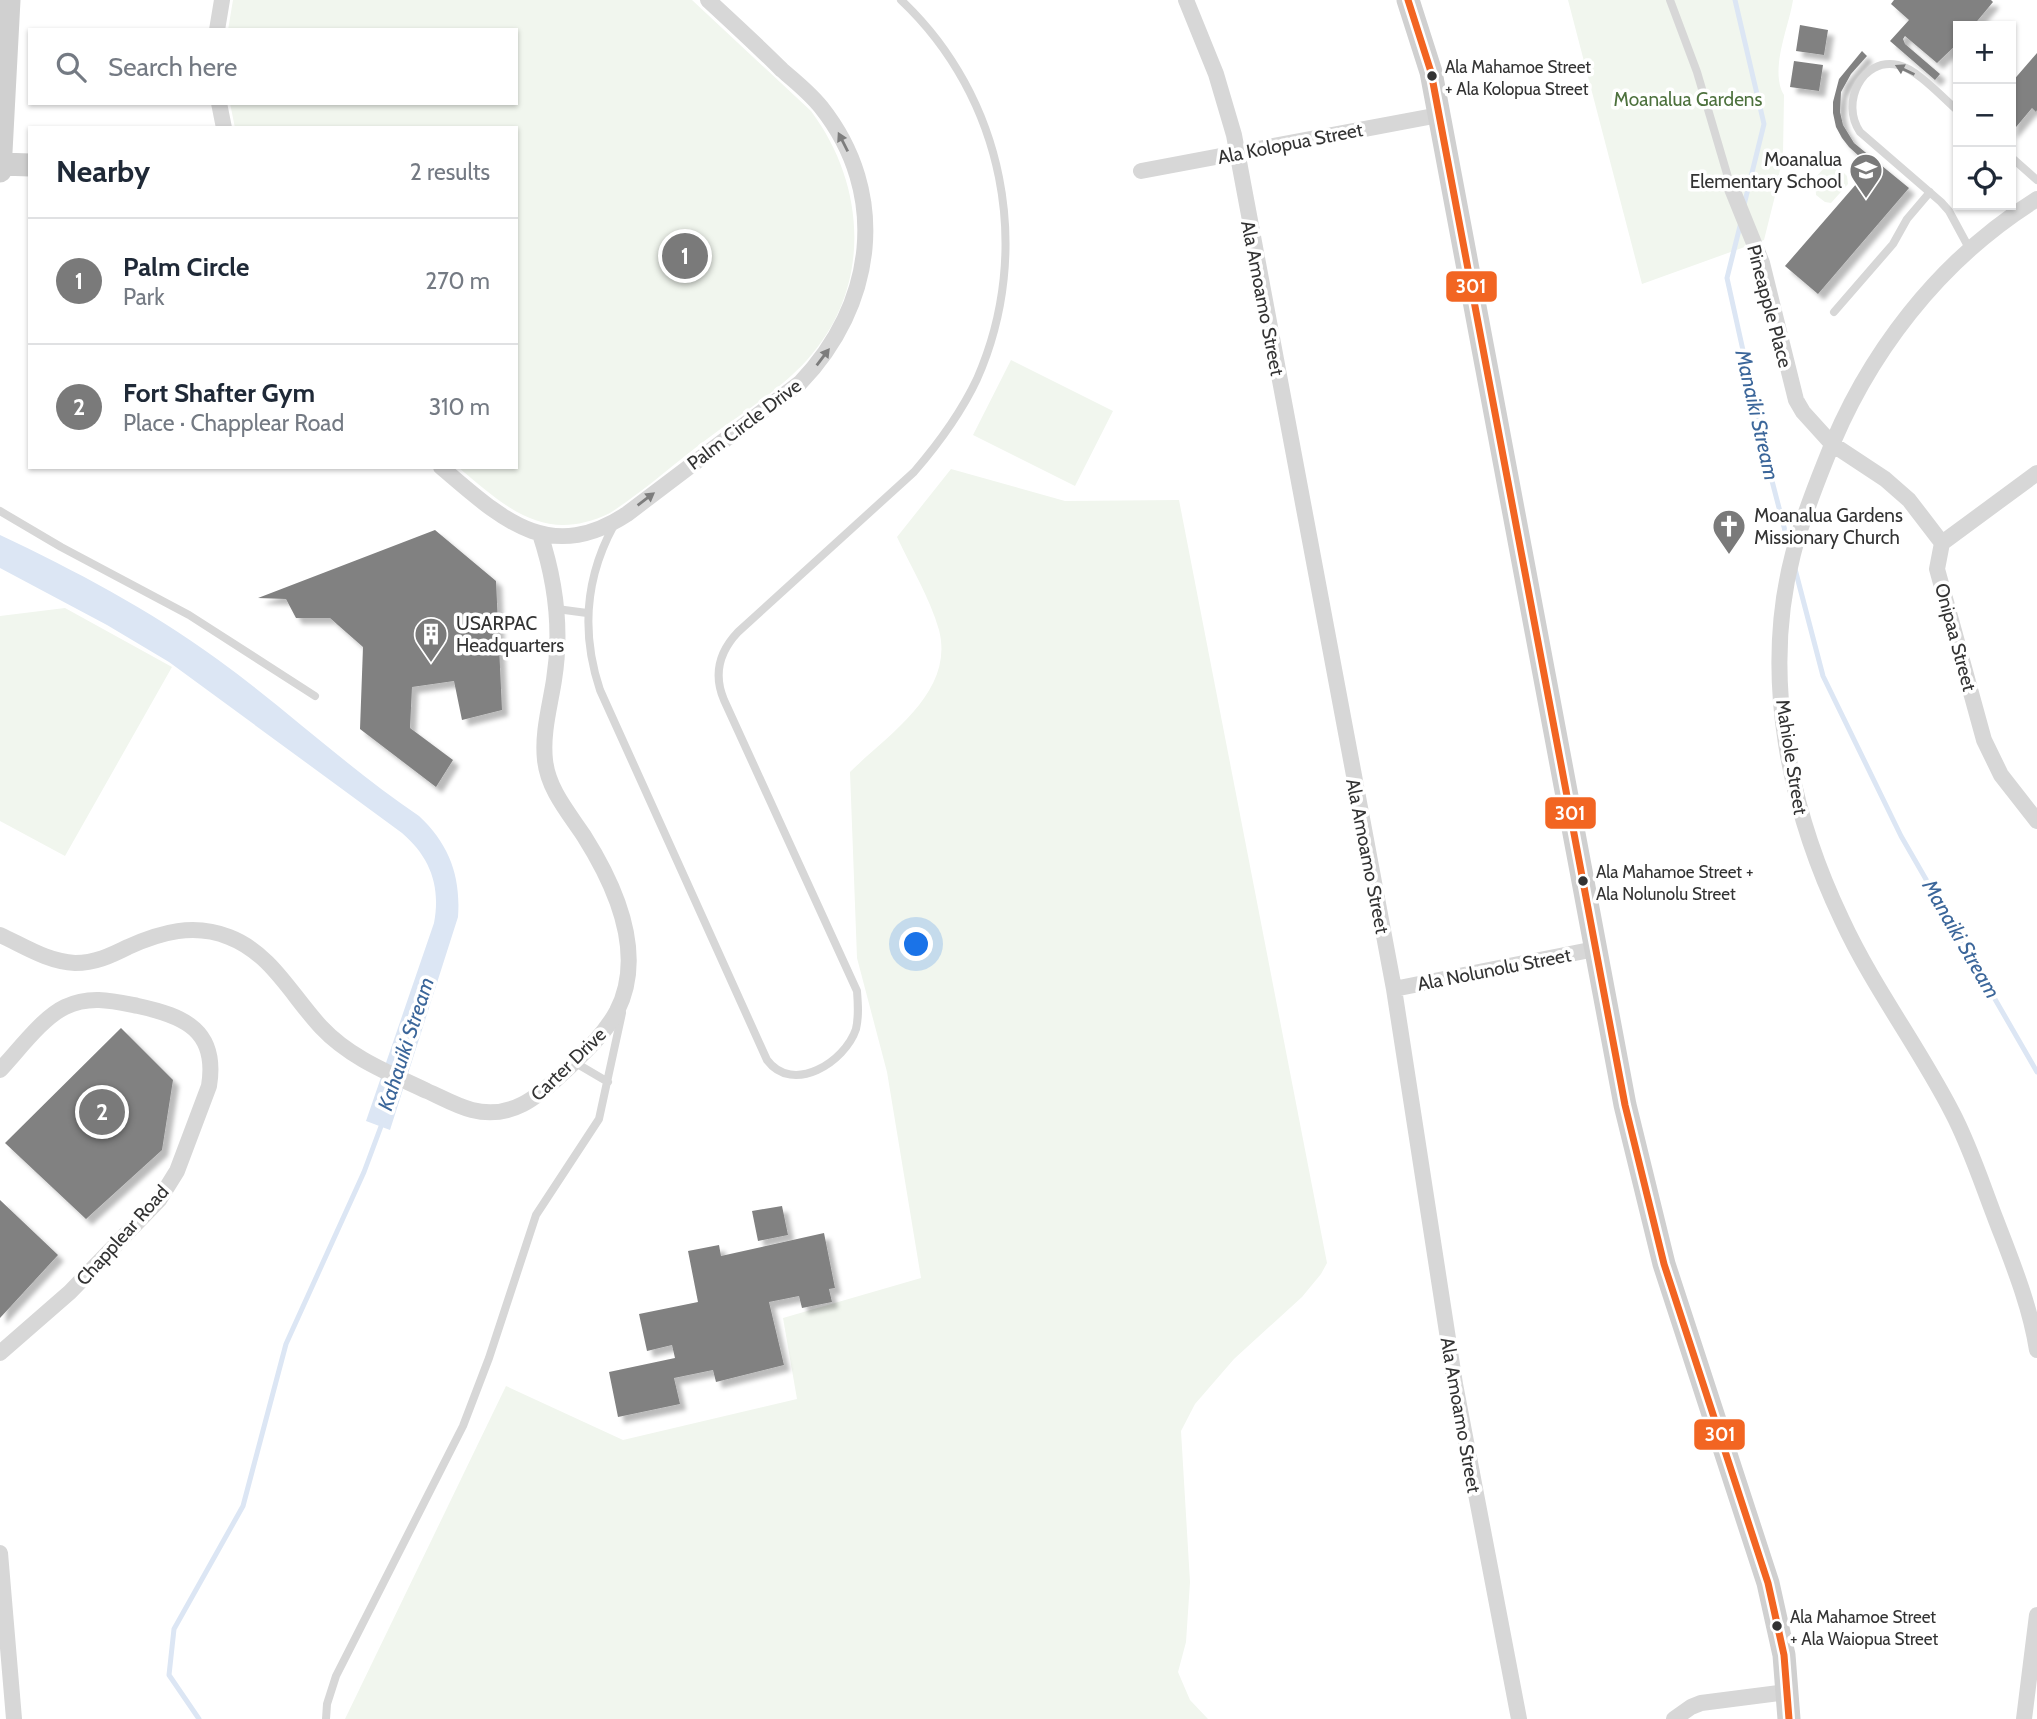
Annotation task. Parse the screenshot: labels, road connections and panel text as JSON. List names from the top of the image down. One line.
{"streets":{"street":["Ala Kolopua Street","Ala Amoamo Street","Pineapple Place","Palm Circle Drive","Onipaa Street","Mahiole Street","Ala Nolunolu Street","Carter Drive","Chapplear Road"]},"crossings":[["Ala Kolopua Street","Ala Amoamo Street"],["Ala Amoamo Street","Ala Nolunolu Street"],["Pineapple Place","Mahiole Street"],["Palm Circle Drive","Carter Drive"]],"water":["Manaiki Stream","Kahauiki Stream"],"parks":["Moanalua Gardens"],"places":{"other":["Ala Mahamoe Street + Ala Kolopua Street","Ala Mahamoe Street + Ala Nolunolu Street","Ala Mahamoe Street + Ala Waiopua Street"],"school or university":["Moanalua Elementary School"],"church":["Moanalua Gardens Missionary Church"],"building":["USARPAC Headquarters"]},"lines":["transit line 301"],"page":{"map_buttons":["+","−"],"search":"Search here","heading":["Nearby","2 results"],"list":[{"mark":"1","name":"Palm Circle","note":"Park","value":"270 m"},{"mark":"2","name":"Fort Shafter Gym","note":"Place · Chapplear Road","value":"310 m"}],"pins":["1","2"]}}
